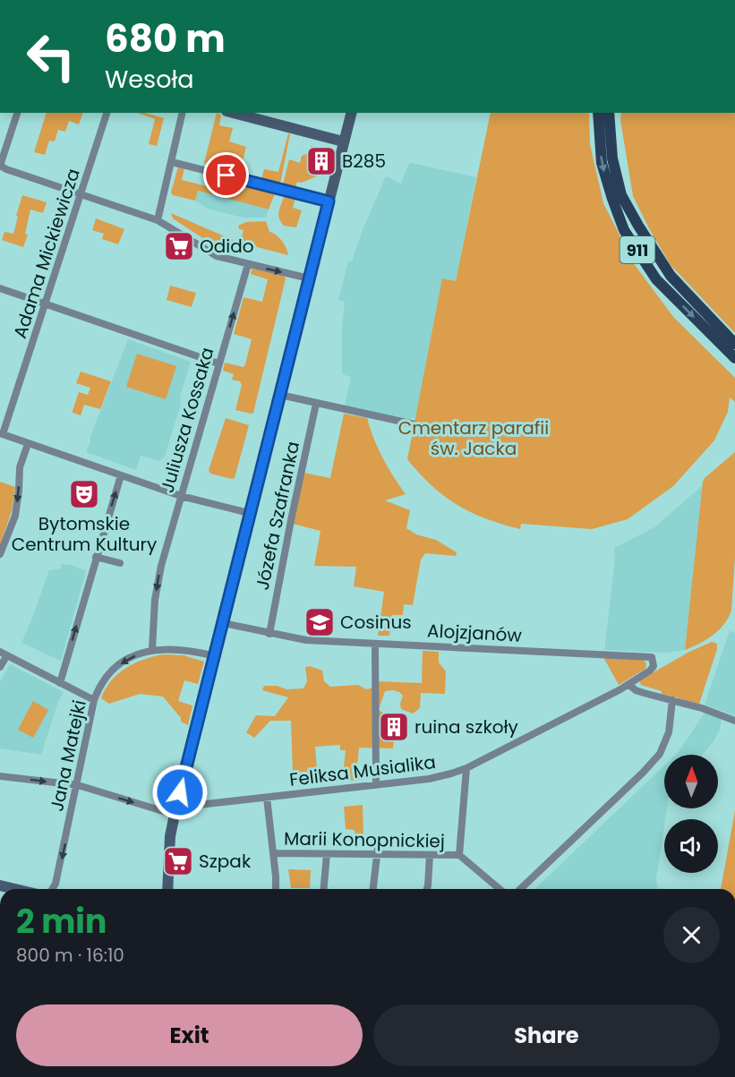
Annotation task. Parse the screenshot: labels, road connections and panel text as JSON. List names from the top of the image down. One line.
{"streets":{"main road":["911"],"street":["Adama Mickiewicza","Juliusza Kossaka","Józefa Szafranka","Alojzjanów","Jana Matejki","Feliksa Musialika","Marii Konopnickiej"]},"crossings":[["Juliusza Kossaka","Jana Matejki"],["Józefa Szafranka","Alojzjanów"],["Alojzjanów","Feliksa Musialika"],["Jana Matejki","Feliksa Musialika"]],"parks":["Cmentarz parafii św. Jacka"],"places":{"building":["B285","ruina szkoły"],"supermarket":["Odido","Szpak"],"theatre":["Bytomskie Centrum Kultury"],"school or university":["Cosinus"]},"north":"top","page":{"turn":["680 m","Wesoła"],"heading":["2 min","800 m · 16:10"],"buttons":["Exit","Share"]}}
